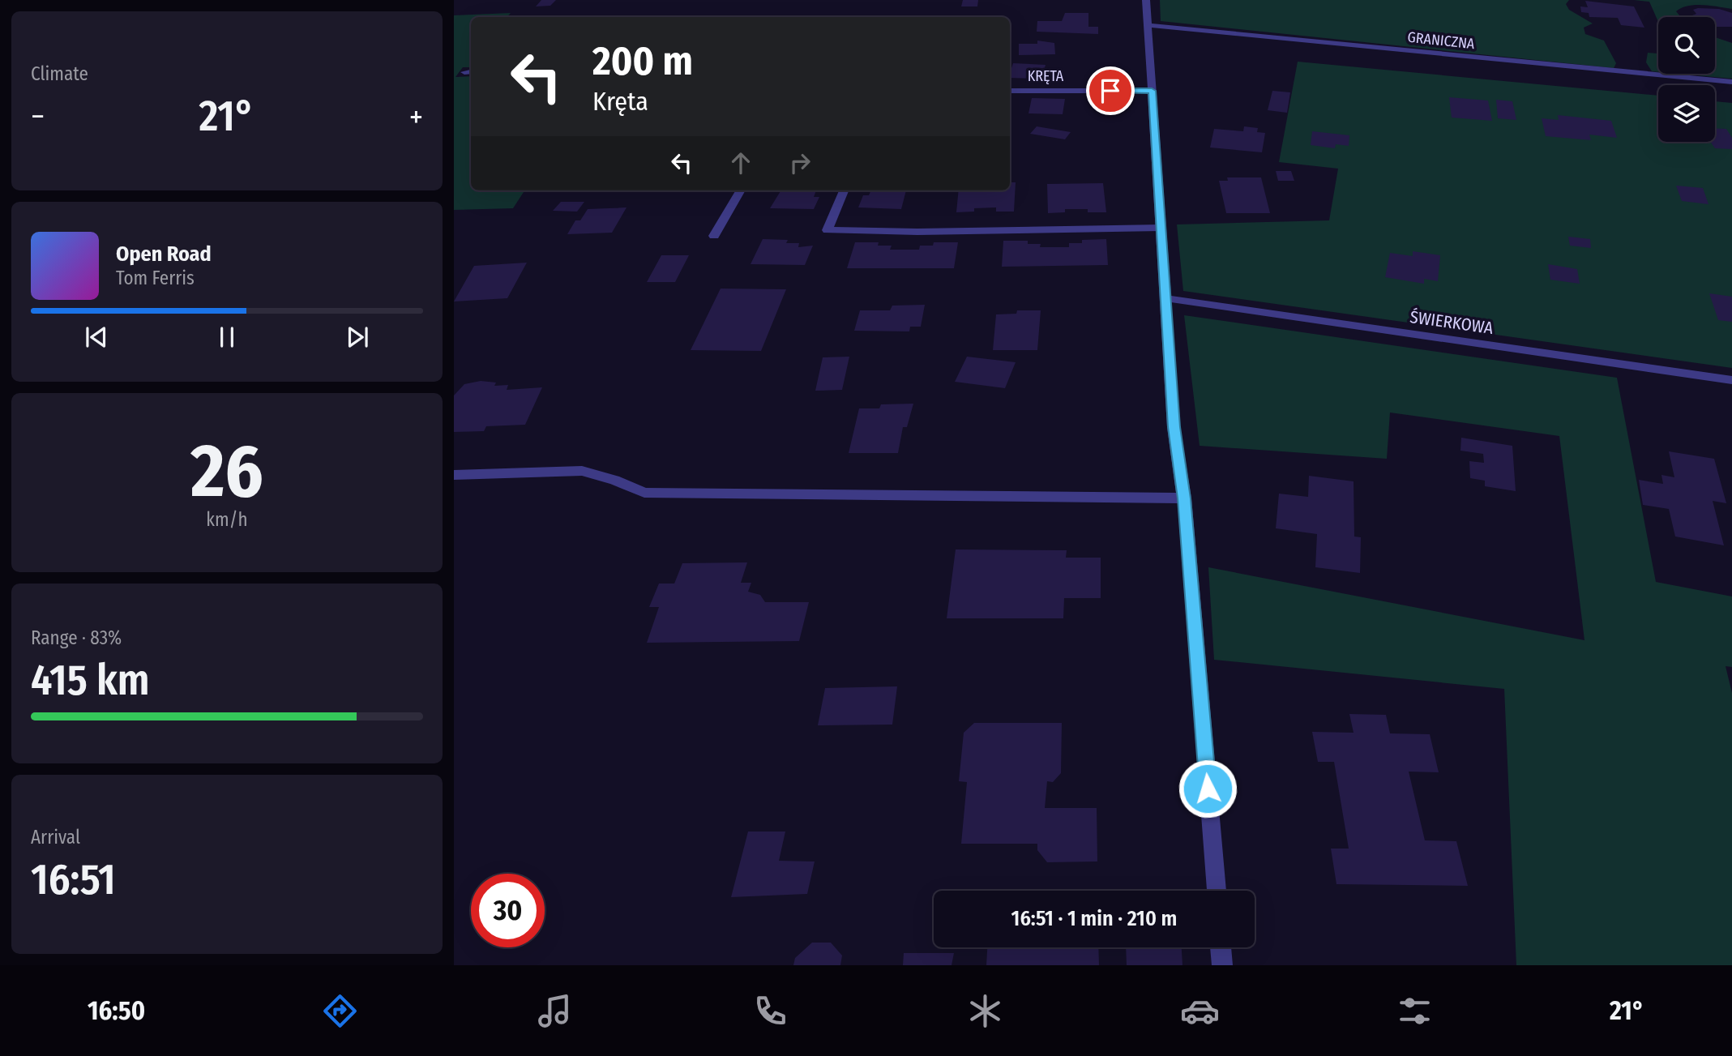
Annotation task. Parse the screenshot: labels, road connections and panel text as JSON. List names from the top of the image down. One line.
{"streets":{"street":["GRANICZNA","KRĘTA","ŚWIERKOWA"]},"page":{"tile":["Climate",["26","km/h"],["Range · 83%","415 km"],["Arrival","16:51"]],"turn":["200 m","Kręta"],"heat":["−","21°","+"],"song":["Open Road","Tom Ferris"],"limit":"30","trip":"16:51 · 1 min · 210 m","tabs":["16:50","21°"]}}
